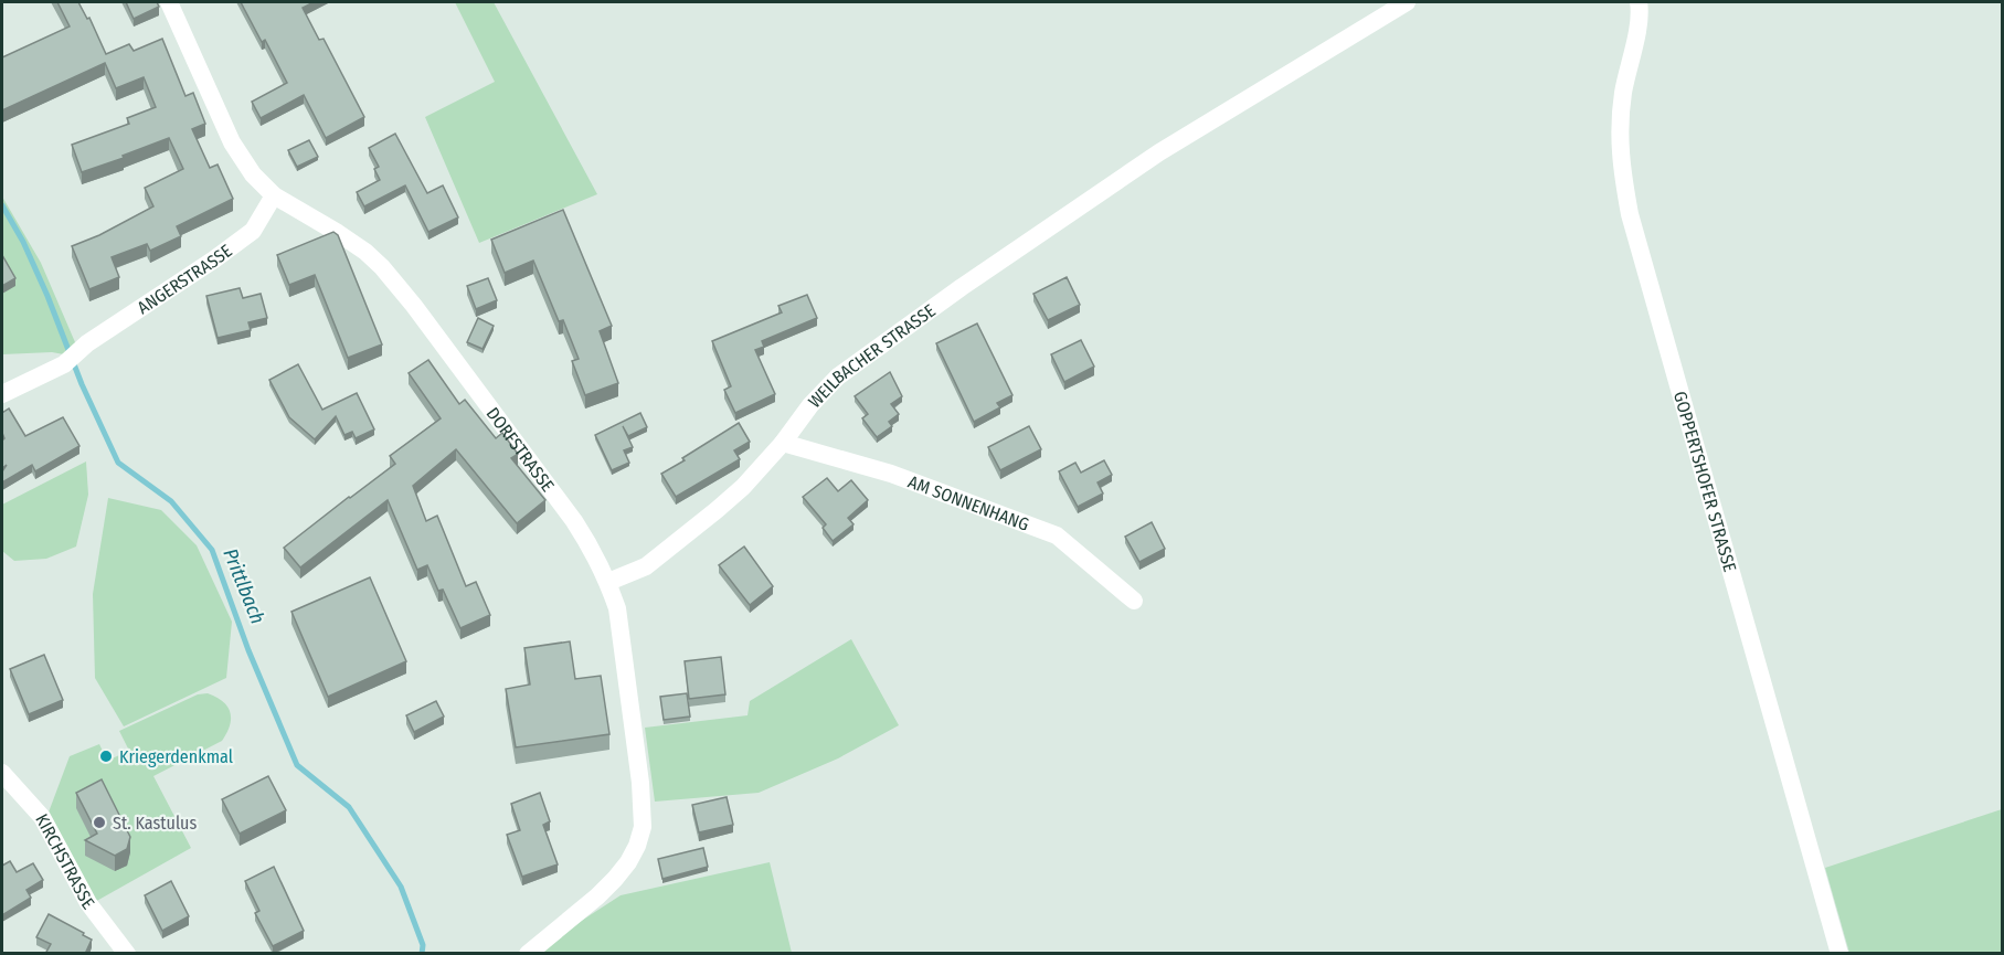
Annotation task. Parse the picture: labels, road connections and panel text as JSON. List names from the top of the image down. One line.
{"streets":{"street":["ANGERSTRASSE","WEILBACHER STRASSE","DORFSTRASSE","GOPPERTSHOFER STRASSE","AM SONNENHANG","KIRCHSTRASSE"]},"crossings":[["ANGERSTRASSE","DORFSTRASSE"],["WEILBACHER STRASSE","DORFSTRASSE"],["WEILBACHER STRASSE","AM SONNENHANG"]],"water":["Prittlbach"],"places":["Kriegerdenkmal","St. Kastulus"]}
